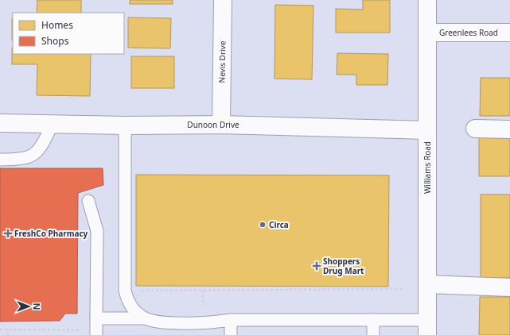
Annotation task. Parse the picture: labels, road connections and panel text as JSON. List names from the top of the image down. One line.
{"streets":{"street":["Greenlees Road","Nevis Drive","Dunoon Drive","Williams Road"]},"crossings":[["Greenlees Road","Williams Road"],["Nevis Drive","Dunoon Drive"],["Dunoon Drive","Williams Road"]],"places":{"other":["Circa"],"health":["FreshCo Pharmacy","Shoppers Drug Mart"]},"legend":["Homes","Shops"],"north":"right"}
